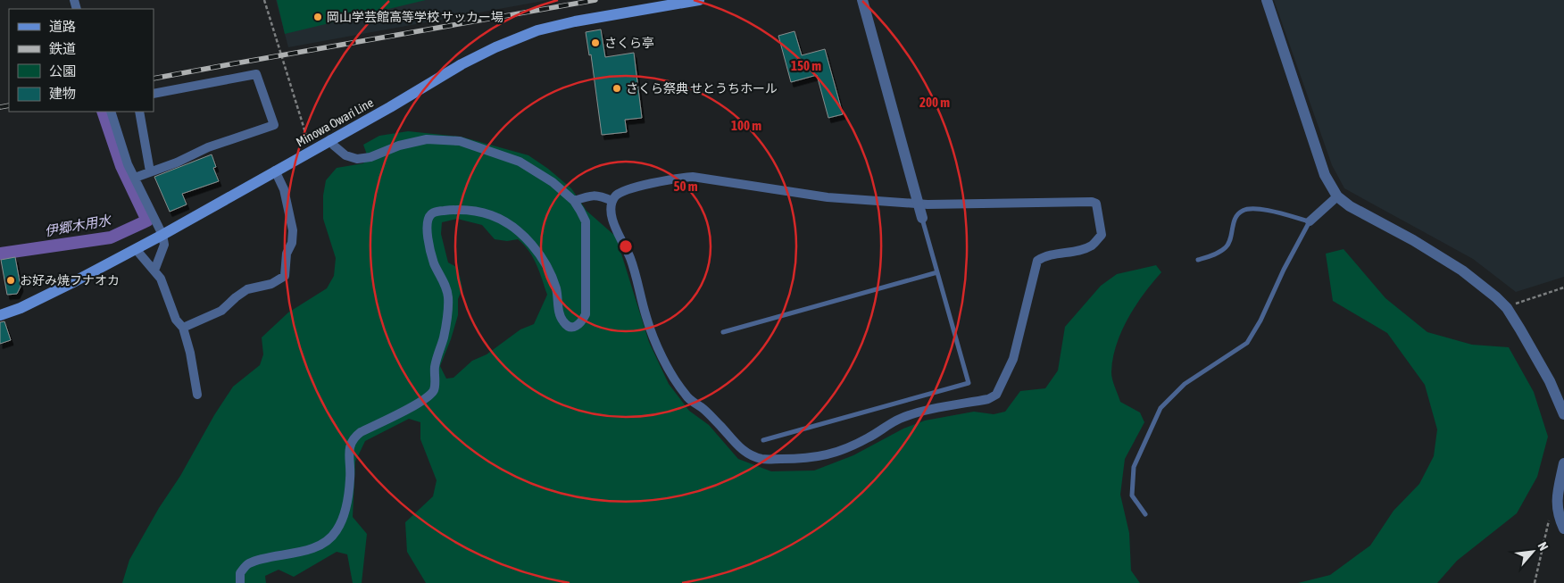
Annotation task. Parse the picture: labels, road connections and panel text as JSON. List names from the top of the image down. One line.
{"streets":{"main road":["Minowa Owari Line"]},"water":["伊郷木用水"],"places":["岡山学芸館高等学校 サッカー場","さくら亭","さくら祭典 せとうちホール","お好み焼フナオカ"],"legend":["道路","鉄道","公園","建物"],"north":"top right","rings":["150 m","200 m","100 m","50 m"]}
